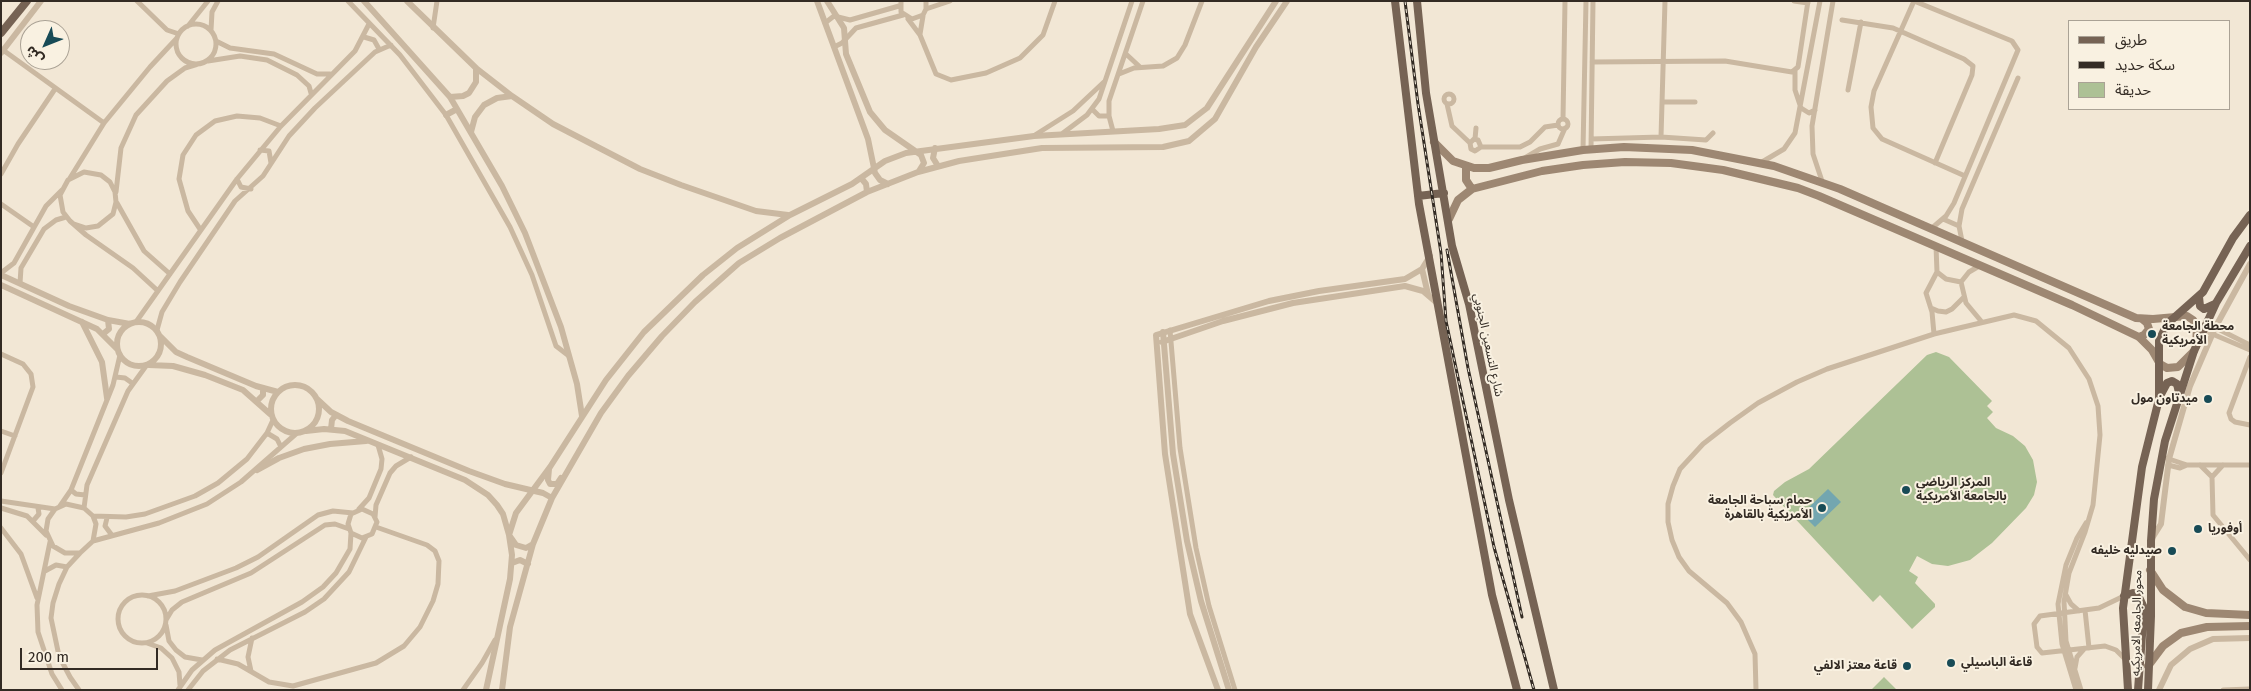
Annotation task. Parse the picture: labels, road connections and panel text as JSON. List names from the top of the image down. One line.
{"streets":{"main road":["شارع التسعين الجنوبي","محور الجامعه الامريكيه"]},"places":["محطة الجامعة الأمريكية","ميدتاون مول","المركز الرياضي بالجامعة الأمريكية","حمام سباحة الجامعة الأمريكية بالقاهرة","أوفوريا","صيدليه خليفه","قاعة الباسيلي","قاعة معتز الالفي"],"legend":["طريق","سكة حديد","حديقة"],"scale_bar":"200 m","north":"bottom left"}
